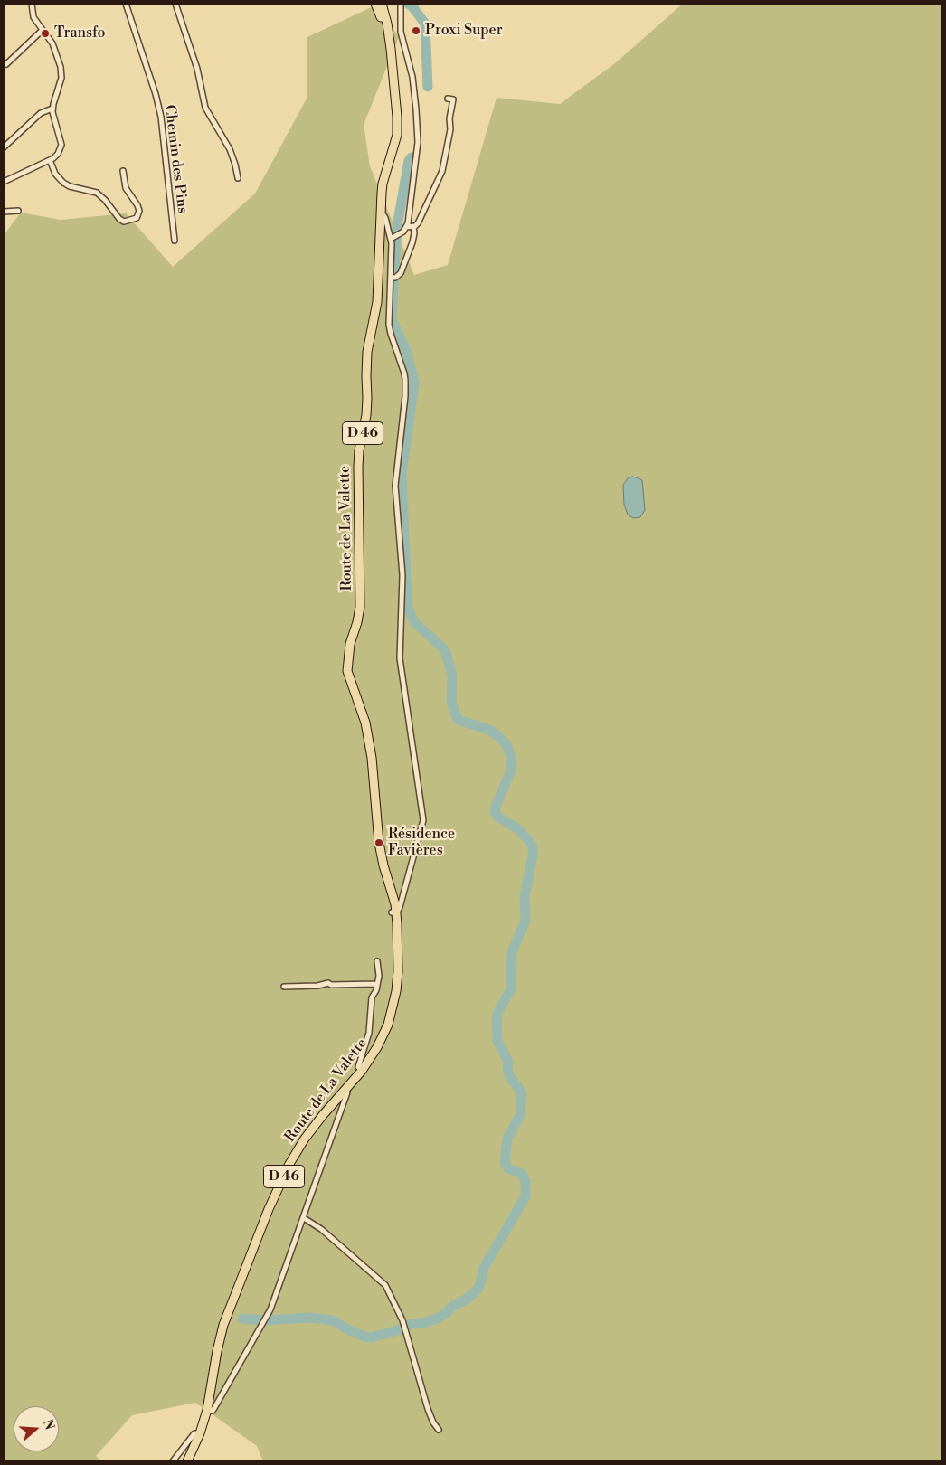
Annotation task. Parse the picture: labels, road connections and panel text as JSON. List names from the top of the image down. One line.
{"streets":{"main road":["D 46","Route de La Valette"],"street":["Chemin des Pins"]},"crossings":[["D 46","Route de La Valette"]],"places":["Proxi Super","Transfo","Résidence Favières"],"north":"right"}
